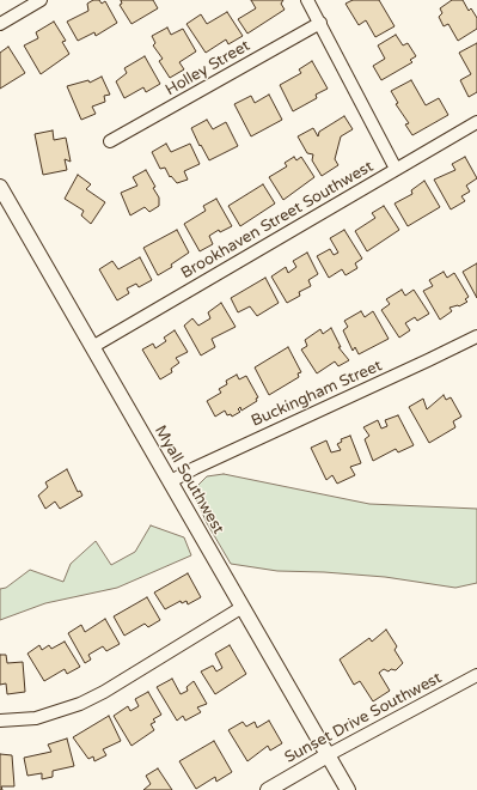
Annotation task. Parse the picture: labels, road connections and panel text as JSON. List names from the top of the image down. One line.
{"streets":{"street":["Holley Street","Brookhaven Street Southwest","Buckingham Street","Myall Southwest","Sunset Drive Southwest"]},"crossings":[["Brookhaven Street Southwest","Myall Southwest"],["Buckingham Street","Myall Southwest"],["Myall Southwest","Sunset Drive Southwest"]]}
